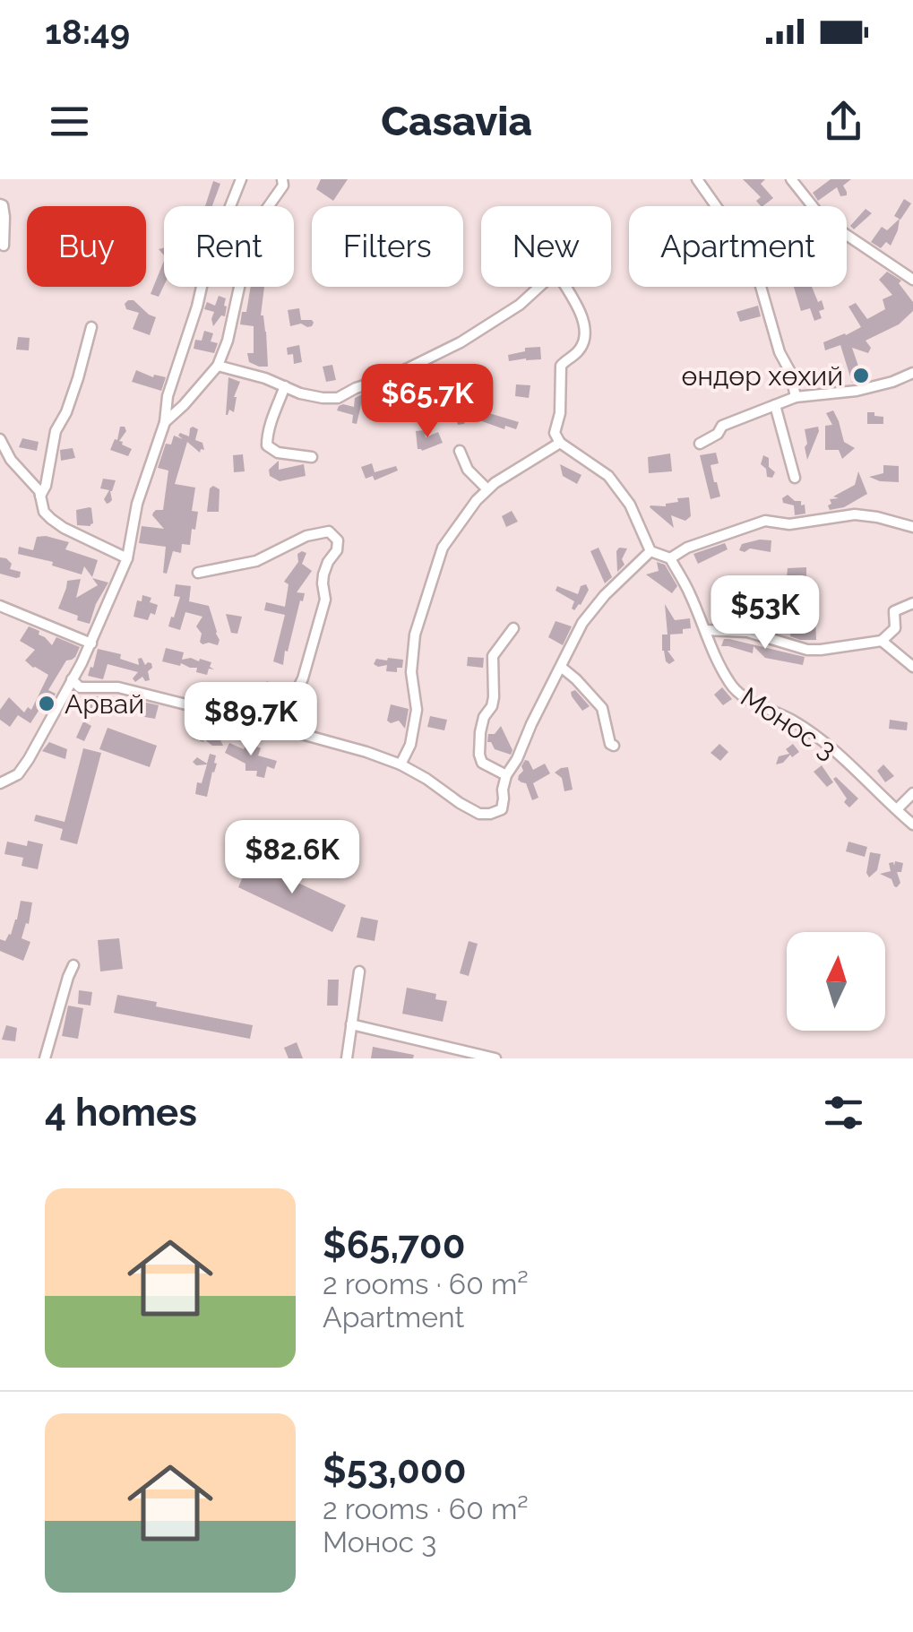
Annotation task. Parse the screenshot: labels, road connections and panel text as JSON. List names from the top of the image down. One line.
{"streets":{"street":["Монос 3"]},"places":["өндөр хөхий","Арвай"],"north":"top","page":{"status":"18:49","header":"Casavia","chip":["Buy","Rent","Filters","New","Apartment"],"price":["$65.7K","$53K","$89.7K","$82.6K"],"heading":"4 homes","list":[{"name":"$65,700","note":"2 rooms · 60 m² · Apartment"},{"name":"$53,000","note":"2 rooms · 60 m² · Монос 3"}]}}
